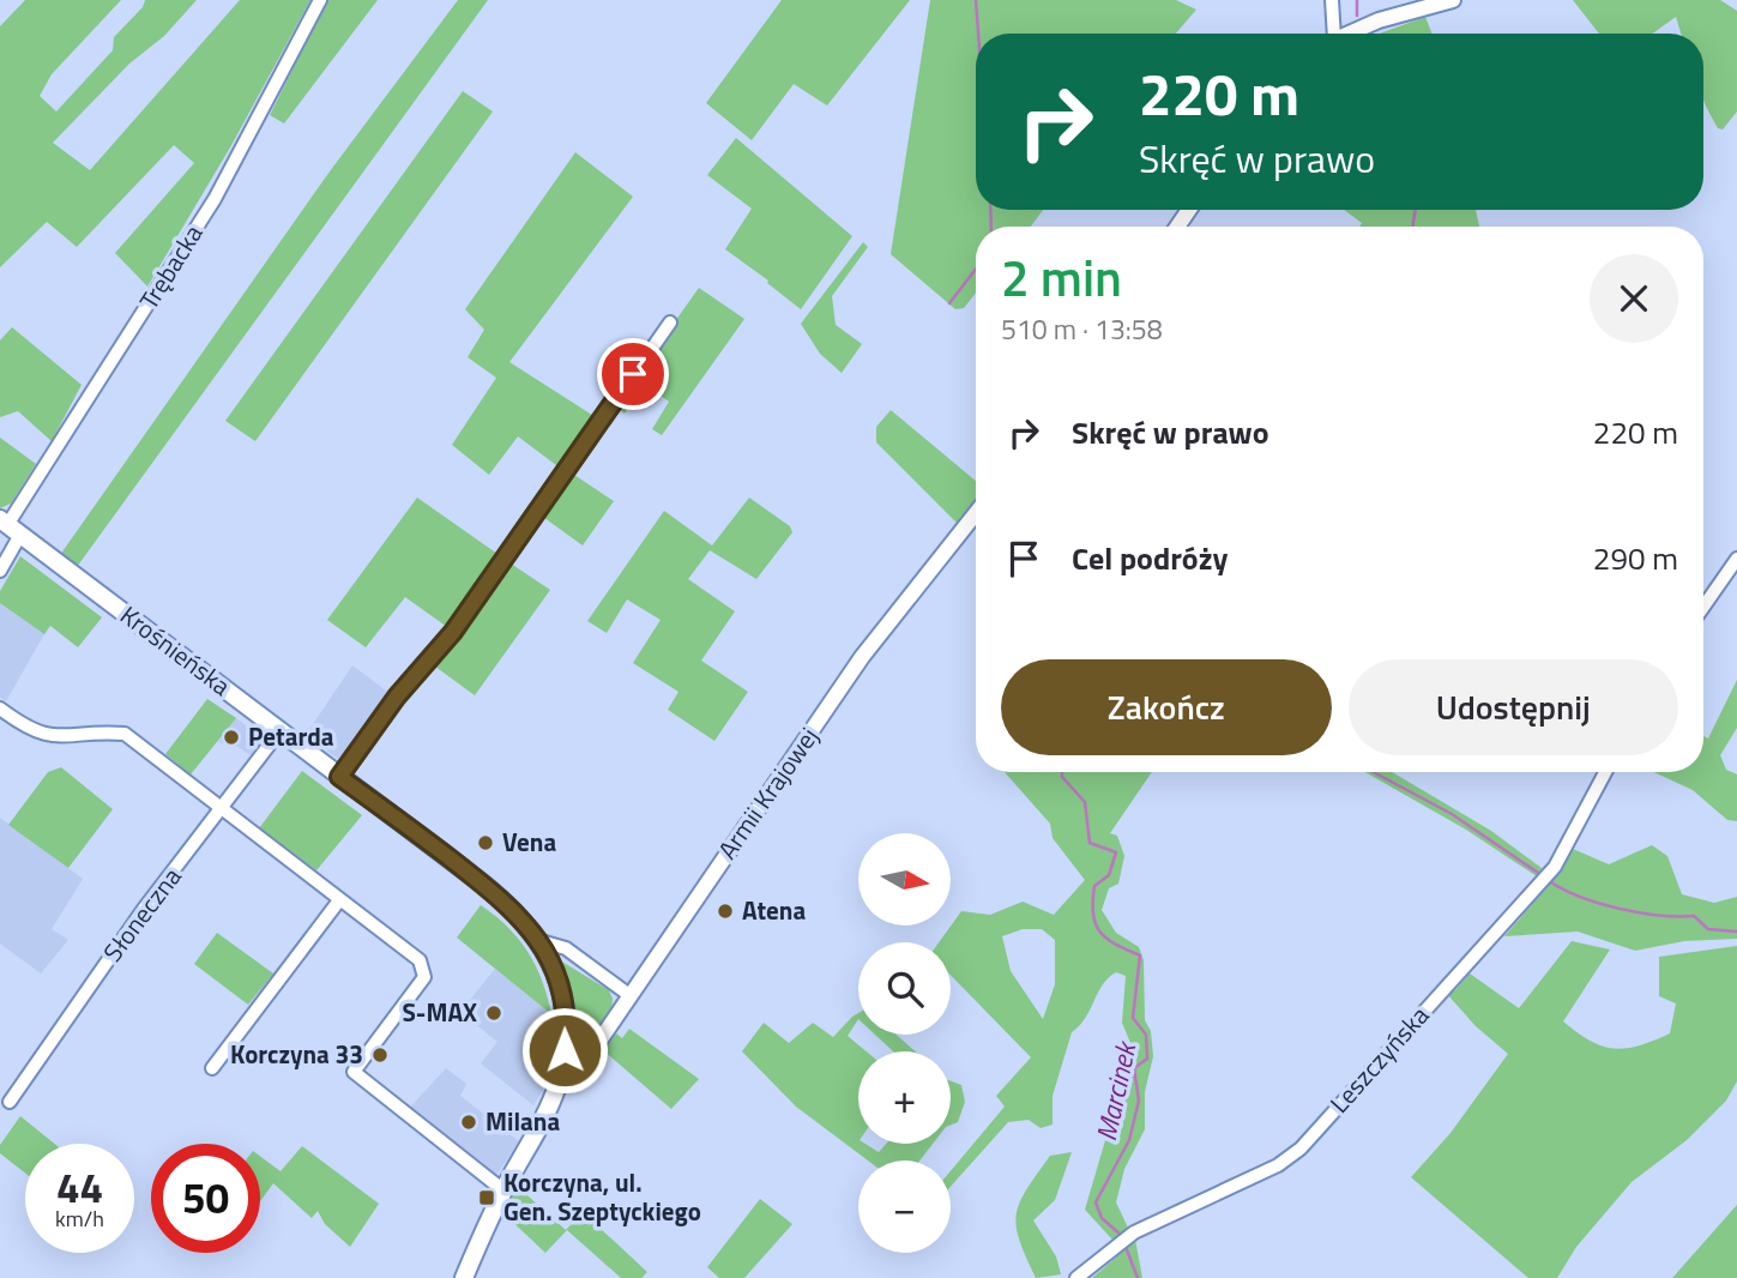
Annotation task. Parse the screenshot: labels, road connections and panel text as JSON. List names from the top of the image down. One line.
{"streets":{"main road":["Krośnieńska"],"street":["Trębacka","Armii Krajowej","Słoneczna","Leszczyńska"]},"crossings":[["Trębacka","Krośnieńska"],["Krośnieńska","Armii Krajowej"],["Krośnieńska","Słoneczna"]],"water":["Marcinek"],"places":{"other":["Petarda","Vena","Atena","S-MAX","Korczyna 33","Milana"],"transit":["Korczyna, ul. Gen. Szeptyckiego"]},"north":"right","page":{"turn":["220 m","Skręć w prawo"],"heading":["2 min","510 m · 13:58"],"list":[{"name":"Skręć w prawo","value":"220 m"},{"name":"Cel podróży","value":"290 m"}],"buttons":["Zakończ","Udostępnij"],"map_buttons":["+","−"],"speed":"44 km/h","limit":"50"}}
